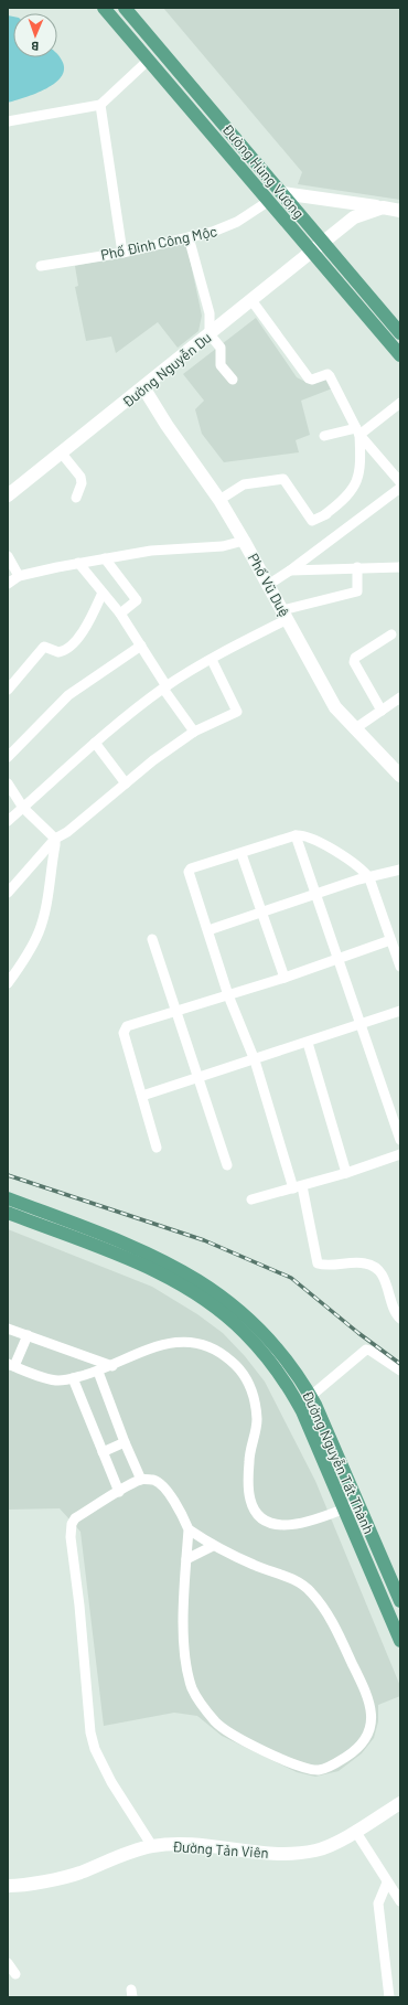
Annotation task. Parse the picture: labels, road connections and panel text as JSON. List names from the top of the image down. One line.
{"streets":{"main road":["Đường Hùng Vương","Đường Nguyễn Tất Thành"],"street":["Phố Đinh Công Mộc","Đường Nguyễn Du","Phố Vũ Duệ","Đường Tản Viên"]},"crossings":[["Đường Hùng Vương","Phố Đinh Công Mộc"],["Đường Hùng Vương","Đường Nguyễn Du"],["Đường Nguyễn Du","Phố Vũ Duệ"]],"north":"bottom"}
